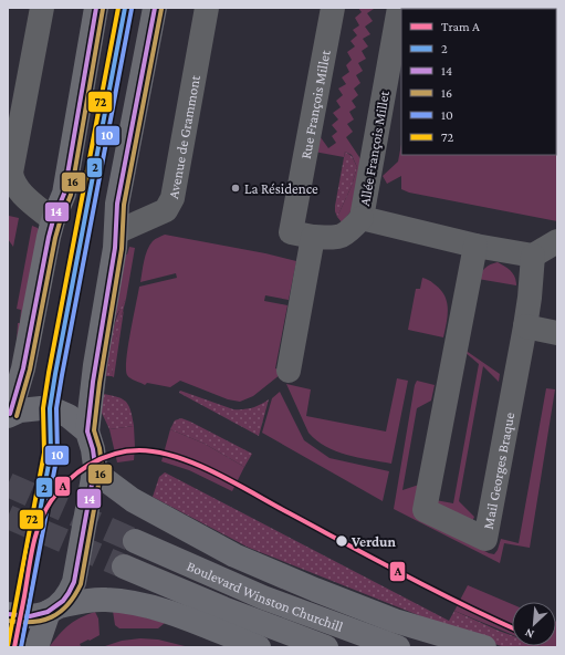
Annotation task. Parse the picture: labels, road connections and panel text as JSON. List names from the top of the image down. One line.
{"streets":{"main road":["Boulevard Winston Churchill"],"street":["Rue François Millet","Avenue de Grammont","Allée François Millet","Mail Georges Braque"]},"crossings":[["Rue François Millet","Allée François Millet"],["Allée François Millet","Mail Georges Braque"]],"places":["La Résidence","Verdun"],"lines":["transit line 2","transit line 14","transit line 72","transit line 16","transit line 10","tram line A"],"legend":["Tram A","2","14","16","10","72"],"north":"bottom left"}
